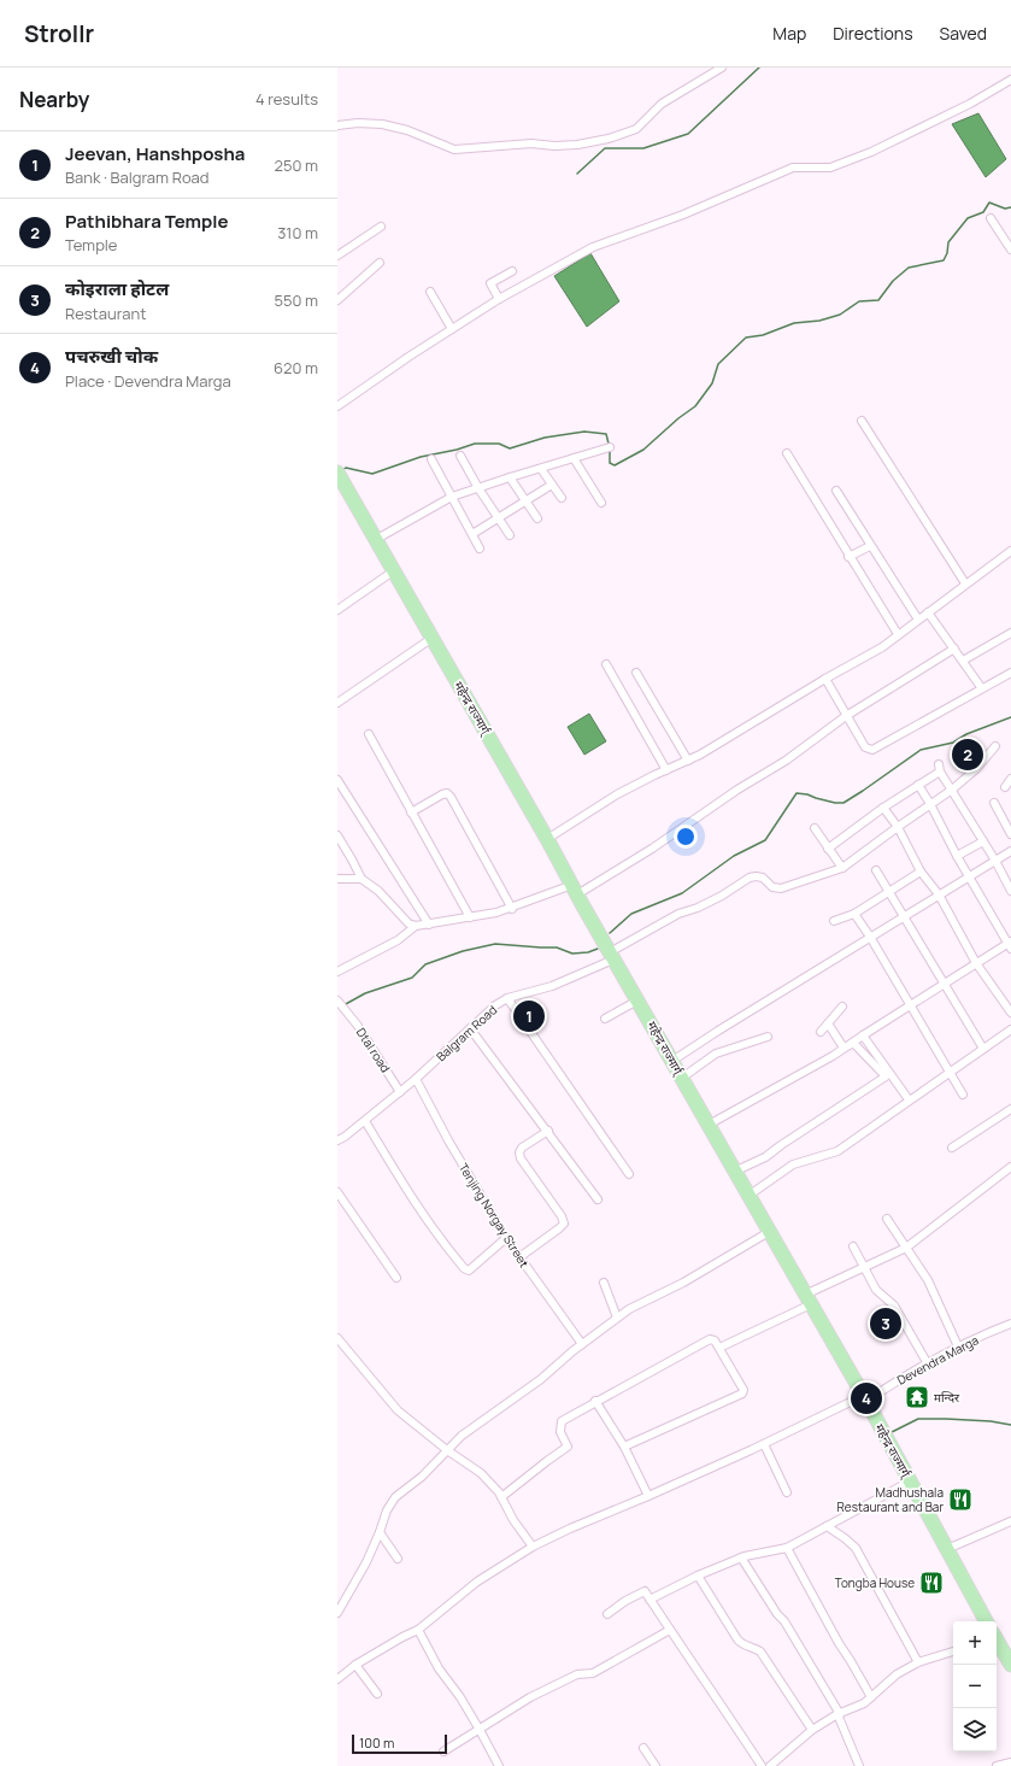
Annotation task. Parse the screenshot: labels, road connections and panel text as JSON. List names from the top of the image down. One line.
{"streets":{"highway":["महेन्द्र राज्मार्ग्"],"street":["Balgram Road","Dtal road","Tenjing Norgay Street","Devendra Marga"]},"crossings":[["महेन्द्र राज्मार्ग्","Balgram Road"],["महेन्द्र राज्मार्ग्","Devendra Marga"],["Balgram Road","Dtal road"],["Balgram Road","Tenjing Norgay Street"]],"places":{"temple":["मन्दिर"],"restaurant":["Madhushala Restaurant and Bar","Tongba House"]},"scale_bar":"100 m","page":{"header":"Strollr","nav":["Map","Directions","Saved"],"heading":["Nearby","4 results"],"list":[{"mark":"1","name":"Jeevan, Hanshposha","note":"Bank · Balgram Road","value":"250 m"},{"mark":"2","name":"Pathibhara Temple","note":"Temple","value":"310 m"},{"mark":"3","name":"कोइराला होटल","note":"Restaurant","value":"550 m"},{"mark":"4","name":"पचरुखी चोक","note":"Place · Devendra Marga","value":"620 m"}],"pins":["2","1","3","4"],"map_buttons":["+","−"],"scale":"100 m"}}
